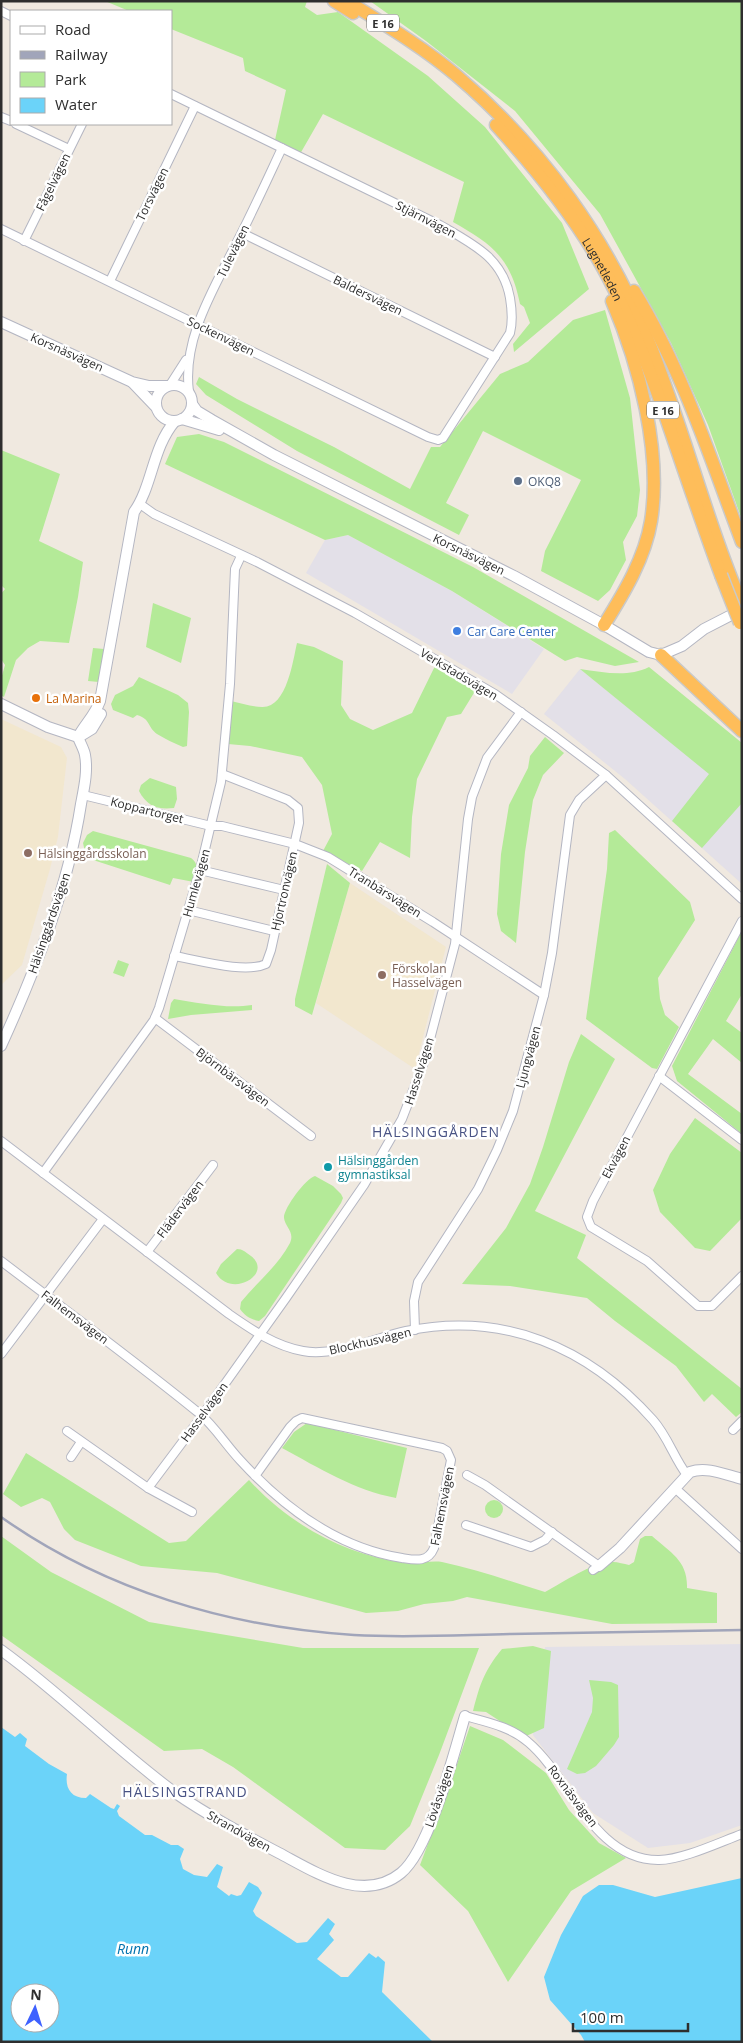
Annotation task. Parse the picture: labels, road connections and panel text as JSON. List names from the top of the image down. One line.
{"streets":{"highway":["E 16","Lugnetleden"],"street":["Fågelvägen","Torsvägen","Stjärnvägen","Tulevägen","Baldersvägen","Sockenvägen","Korsnäsvägen","Verkstadsvägen","Koppartorget","Humlevägen","Hjortronvägen","Tranbärsvägen","Hälsinggårdsvägen","Ljungvägen","Hasselvägen","Björnbärsvägen","Ekvägen","Flädervägen","Falhemsvägen","Blockhusvägen","Lövåsvägen","Roxnäsvägen","Strandvägen"]},"crossings":[["E 16","Lugnetleden"],["E 16","Korsnäsvägen"],["Fågelvägen","Sockenvägen"],["Torsvägen","Stjärnvägen"],["Torsvägen","Sockenvägen"],["Stjärnvägen","Tulevägen"],["Stjärnvägen","Baldersvägen"],["Stjärnvägen","Sockenvägen"],["Tulevägen","Baldersvägen"],["Tulevägen","Sockenvägen"],["Tulevägen","Korsnäsvägen"],["Verkstadsvägen","Humlevägen"],["Verkstadsvägen","Ljungvägen"],["Verkstadsvägen","Hasselvägen"],["Koppartorget","Humlevägen"],["Koppartorget","Tranbärsvägen"],["Koppartorget","Hälsinggårdsvägen"],["Humlevägen","Hjortronvägen"],["Humlevägen","Tranbärsvägen"],["Humlevägen","Björnbärsvägen"],["Humlevägen","Blockhusvägen"],["Hjortronvägen","Tranbärsvägen"],["Tranbärsvägen","Ljungvägen"],["Tranbärsvägen","Hasselvägen"],["Ljungvägen","Blockhusvägen"],["Hasselvägen","Falhemsvägen"],["Hasselvägen","Blockhusvägen"],["Flädervägen","Blockhusvägen"],["Lövåsvägen","Roxnäsvägen"],["Lövåsvägen","Strandvägen"]],"districts":["HÄLSINGGÅRDEN","HÄLSINGSTRAND"],"water":["Runn"],"places":["OKQ8","Car Care Center","La Marina","Hälsinggårdsskolan","Förskolan Hasselvägen","Hälsinggården gymnastiksal"],"legend":["Road","Railway","Park","Water"],"scale_bar":"100 m","north":"top"}
